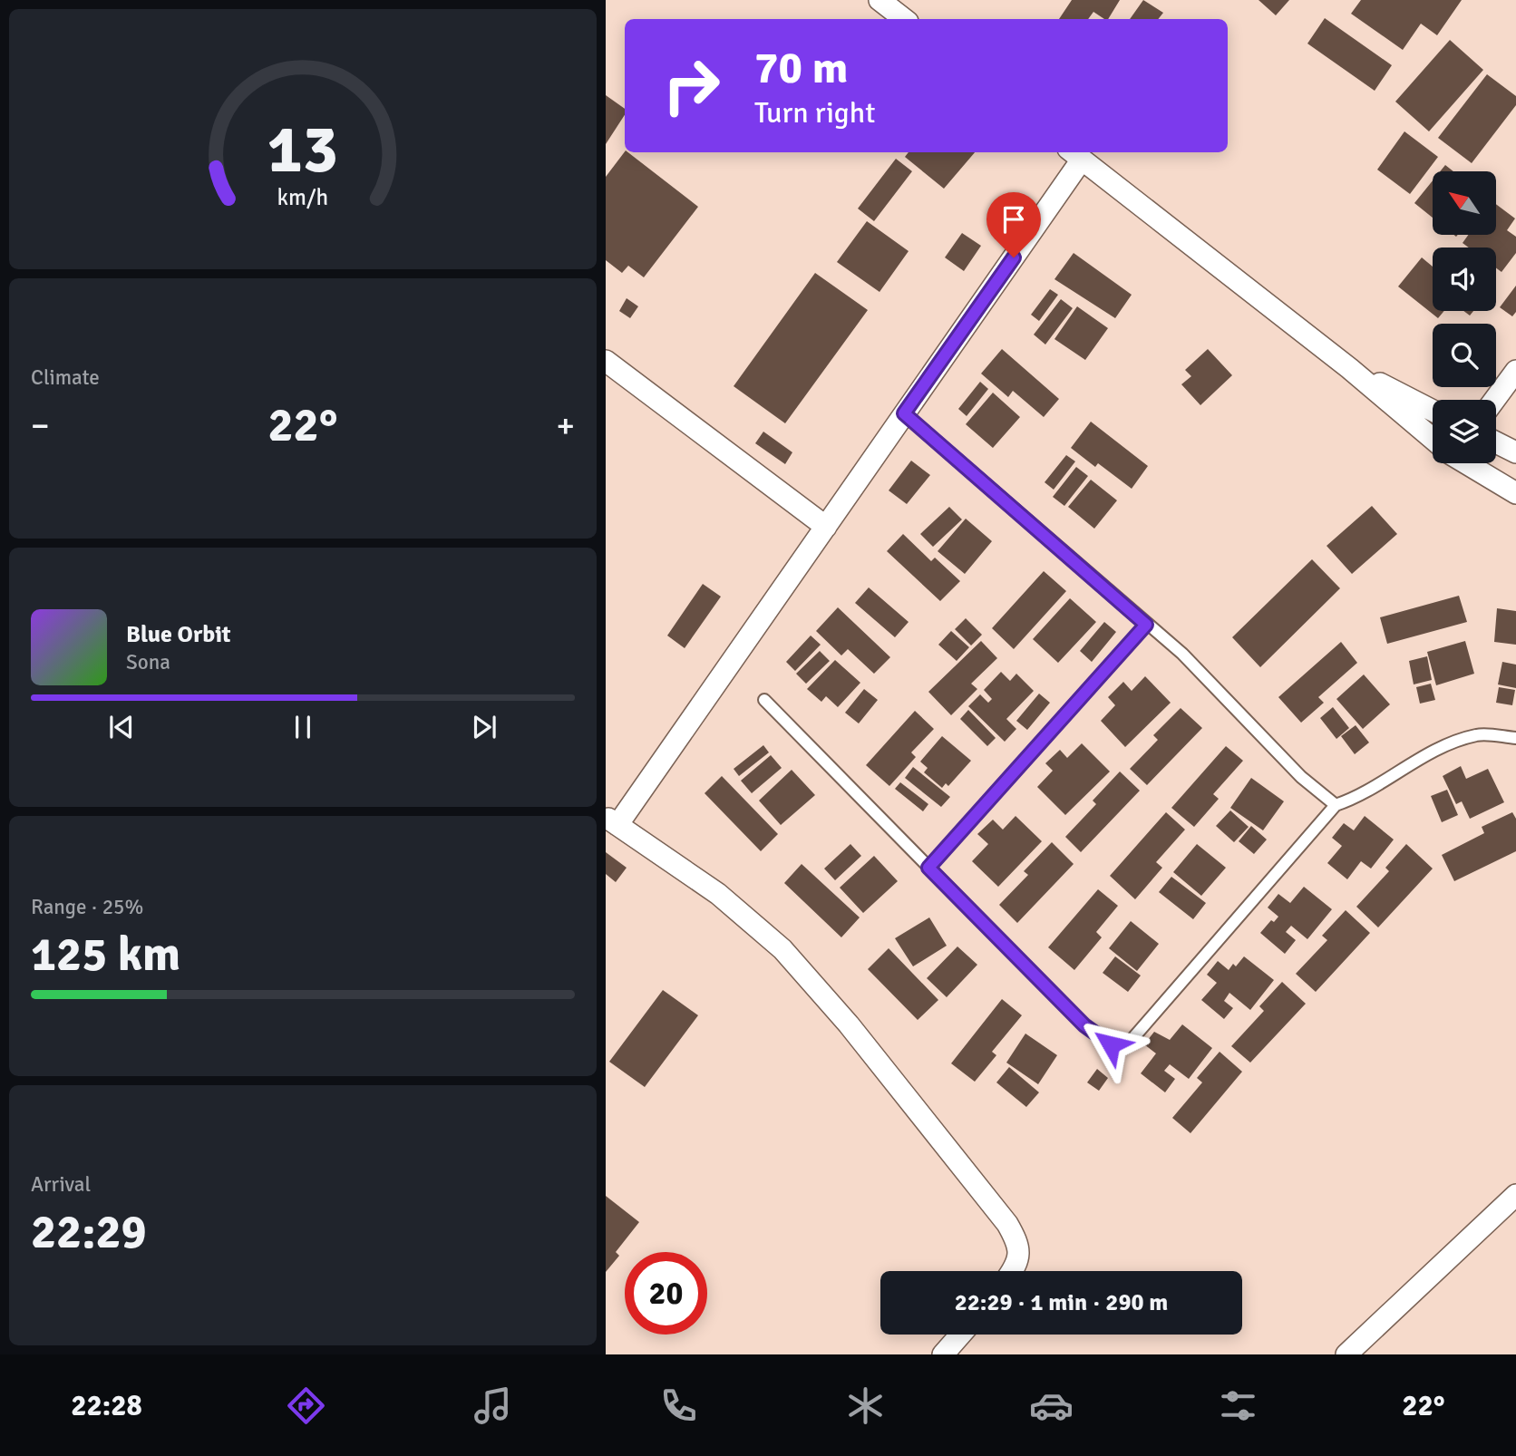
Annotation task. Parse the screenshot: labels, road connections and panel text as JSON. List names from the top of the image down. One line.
{"north":"top left","page":{"turn":["70 m","Turn right"],"tile":["Climate",["Range · 25%","125 km"],["Arrival","22:29"]],"heat":["−","22°","+"],"song":["Blue Orbit","Sona"],"limit":"20","trip":"22:29 · 1 min · 290 m","tabs":["22:28","22°"],"gauge":["13","km/h"]}}
